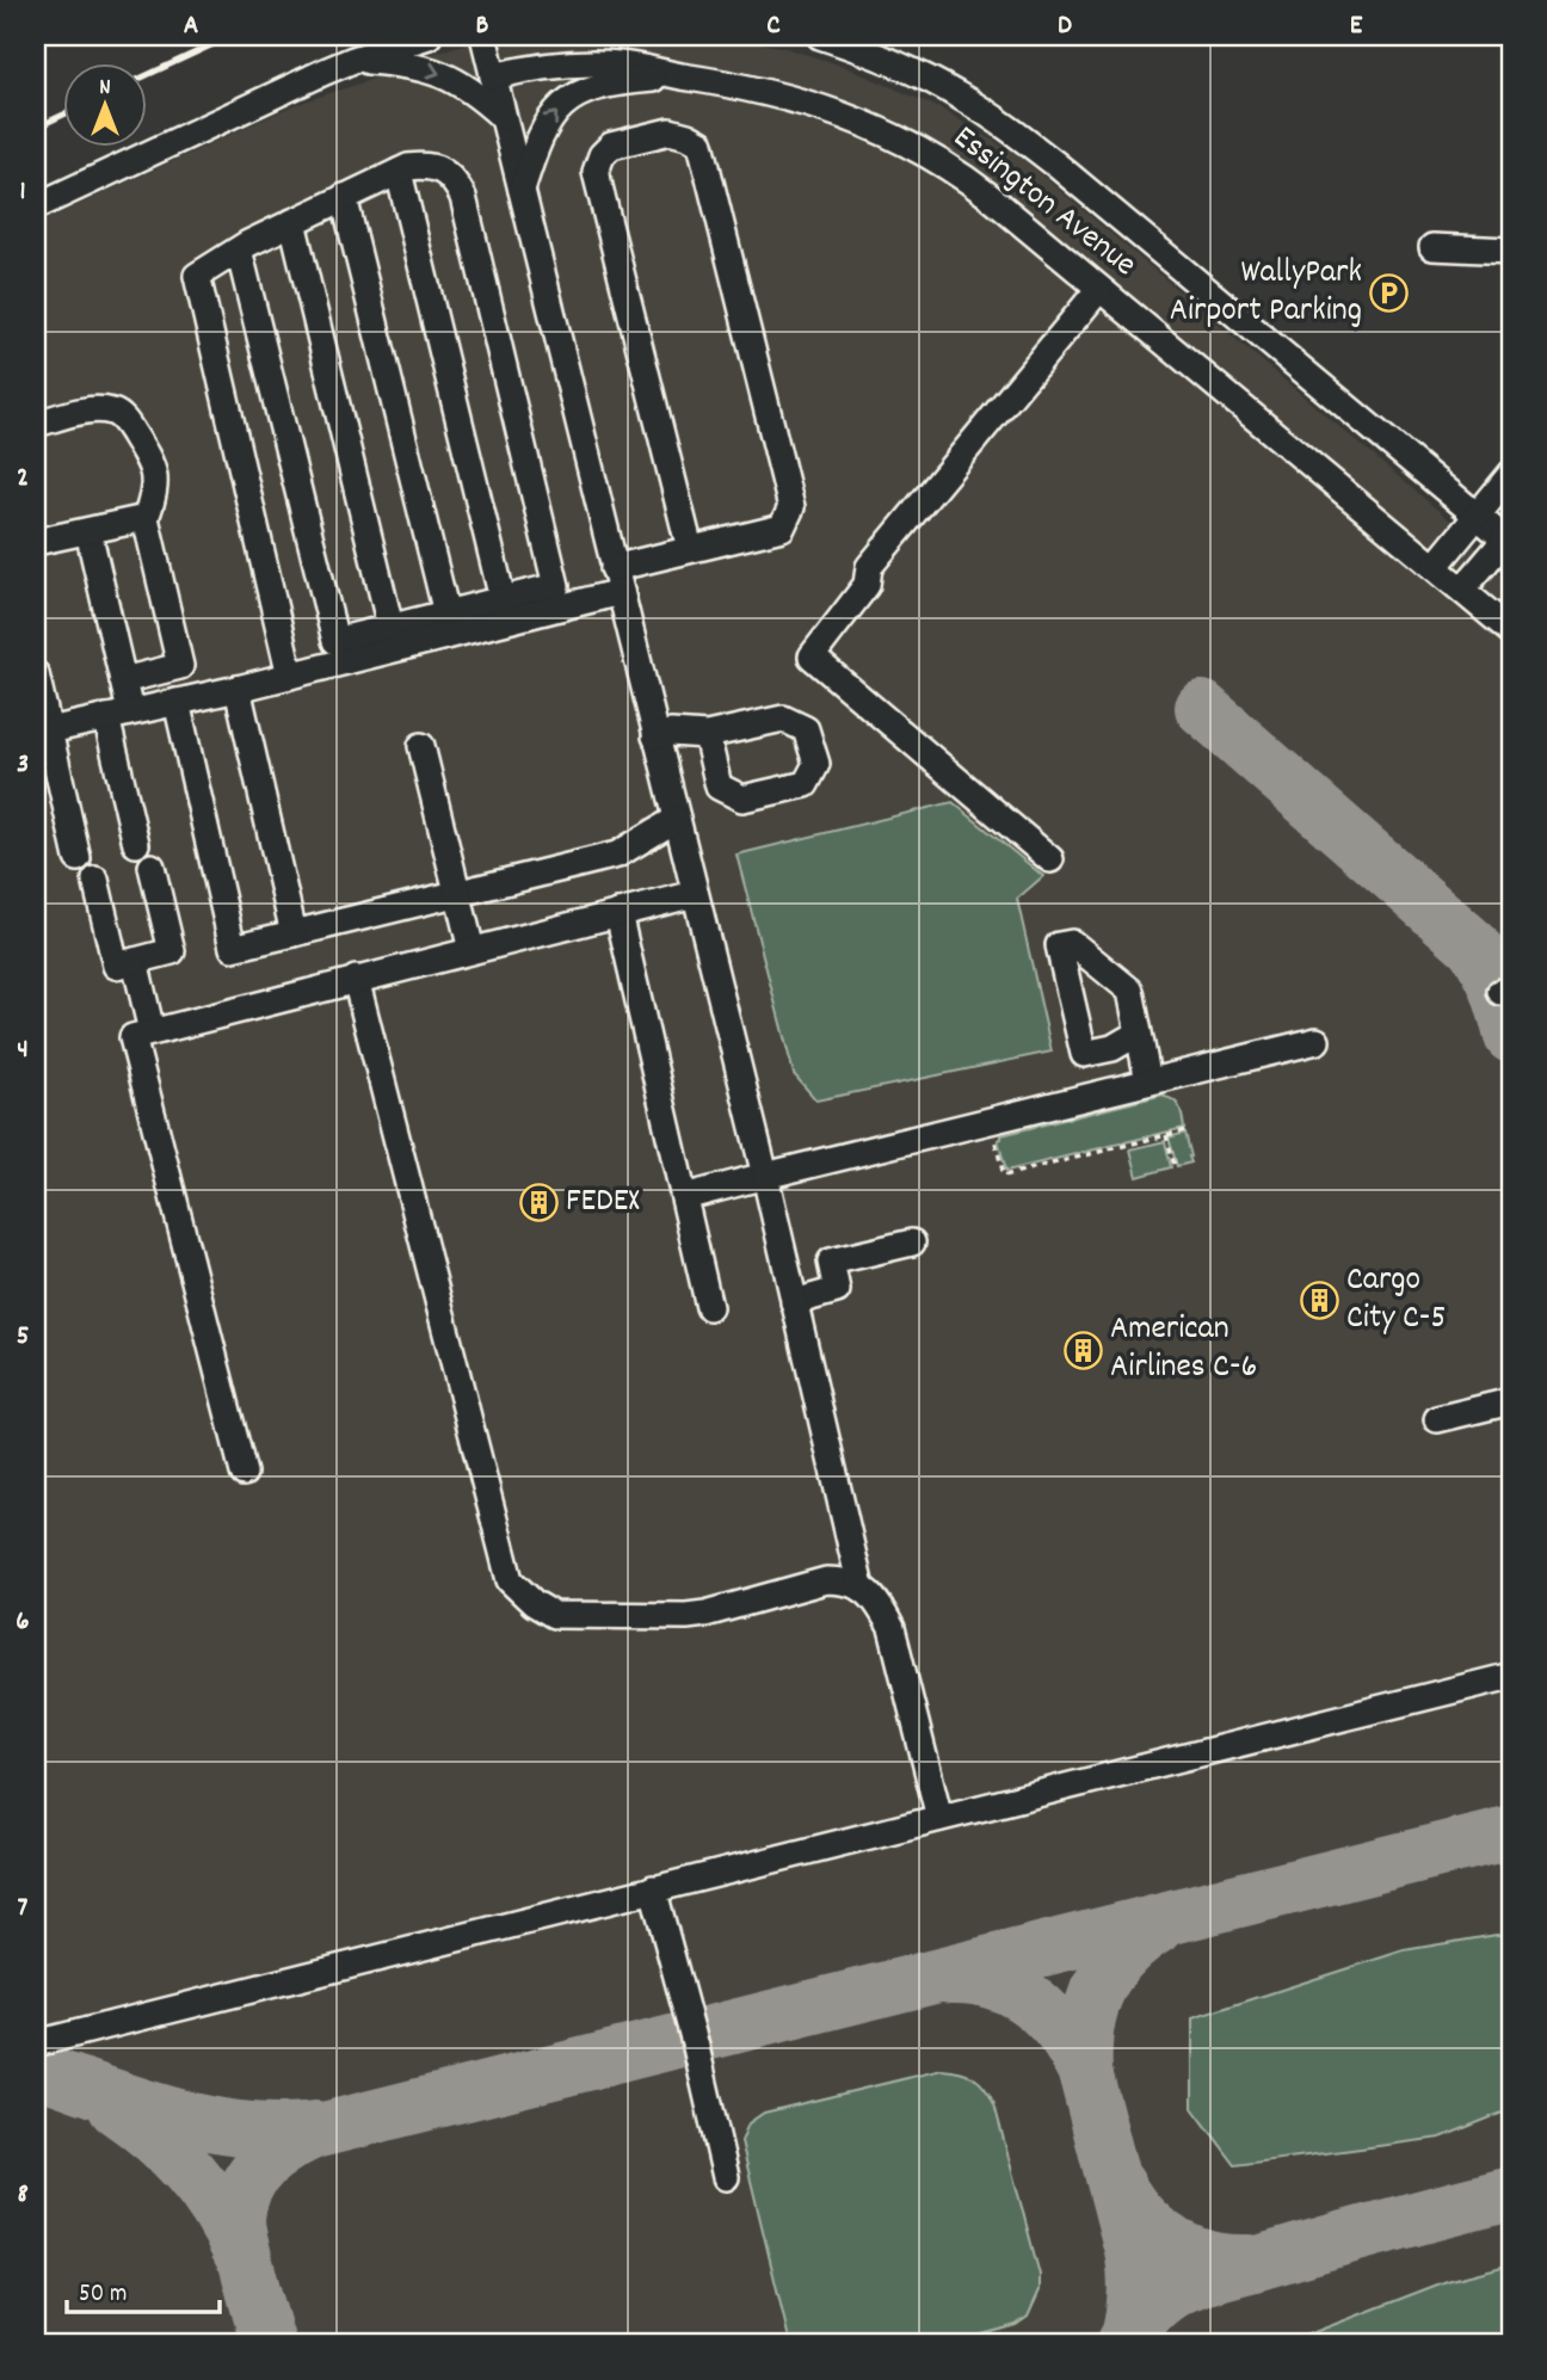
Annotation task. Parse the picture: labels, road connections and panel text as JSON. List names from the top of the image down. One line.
{"streets":{"street":["Essington Avenue"]},"places":{"parking":["WallyPark Airport Parking"],"building":["FEDEX","Cargo City C-5","American Airlines C-6"]},"scale_bar":"50 m","north":"top","grid":{"columns":["A","B","C","D","E"],"rows":["1","2","3","4","5","6","7","8"]}}
